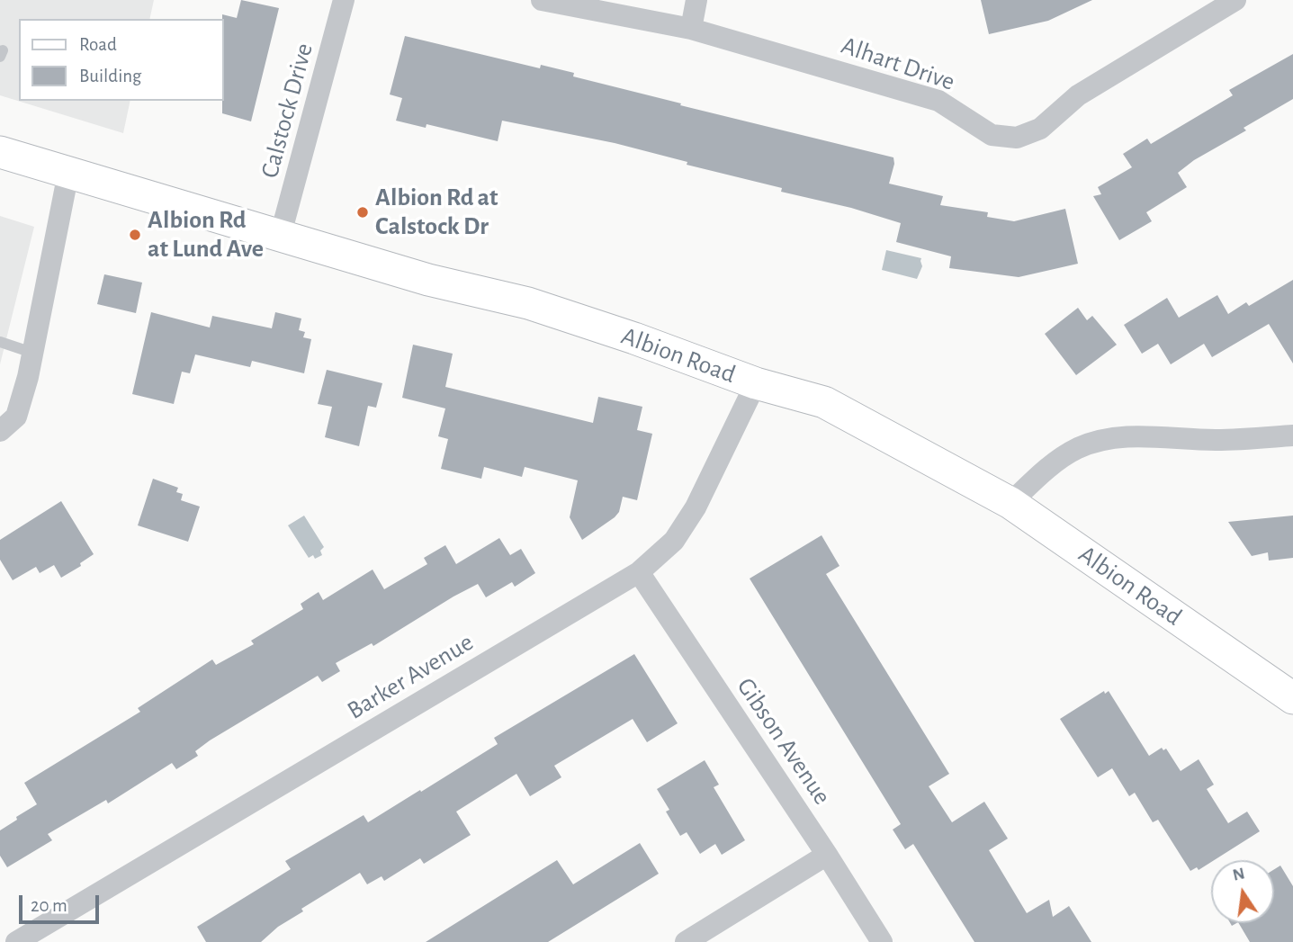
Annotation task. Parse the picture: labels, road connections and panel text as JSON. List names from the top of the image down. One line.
{"streets":{"main road":["Albion Road"],"street":["Alhart Drive","Calstock Drive","Barker Avenue","Gibson Avenue"]},"crossings":[["Calstock Drive","Albion Road"],["Albion Road","Barker Avenue"],["Barker Avenue","Gibson Avenue"]],"places":["Albion Rd at Calstock Dr","Albion Rd at Lund Ave"],"legend":["Road","Building"],"scale_bar":"20 m","north":"top"}
